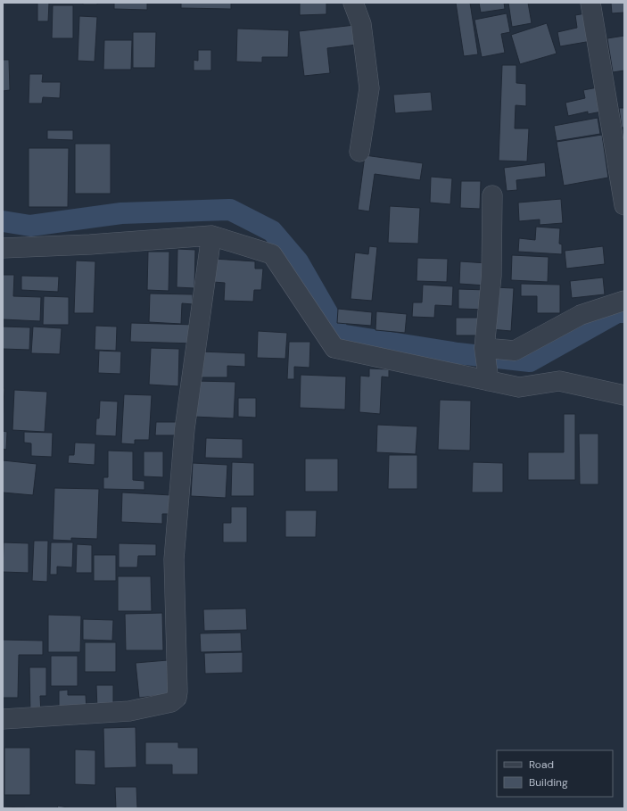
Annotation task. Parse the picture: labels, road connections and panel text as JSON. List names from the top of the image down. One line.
{"legend":["Road","Building"]}
